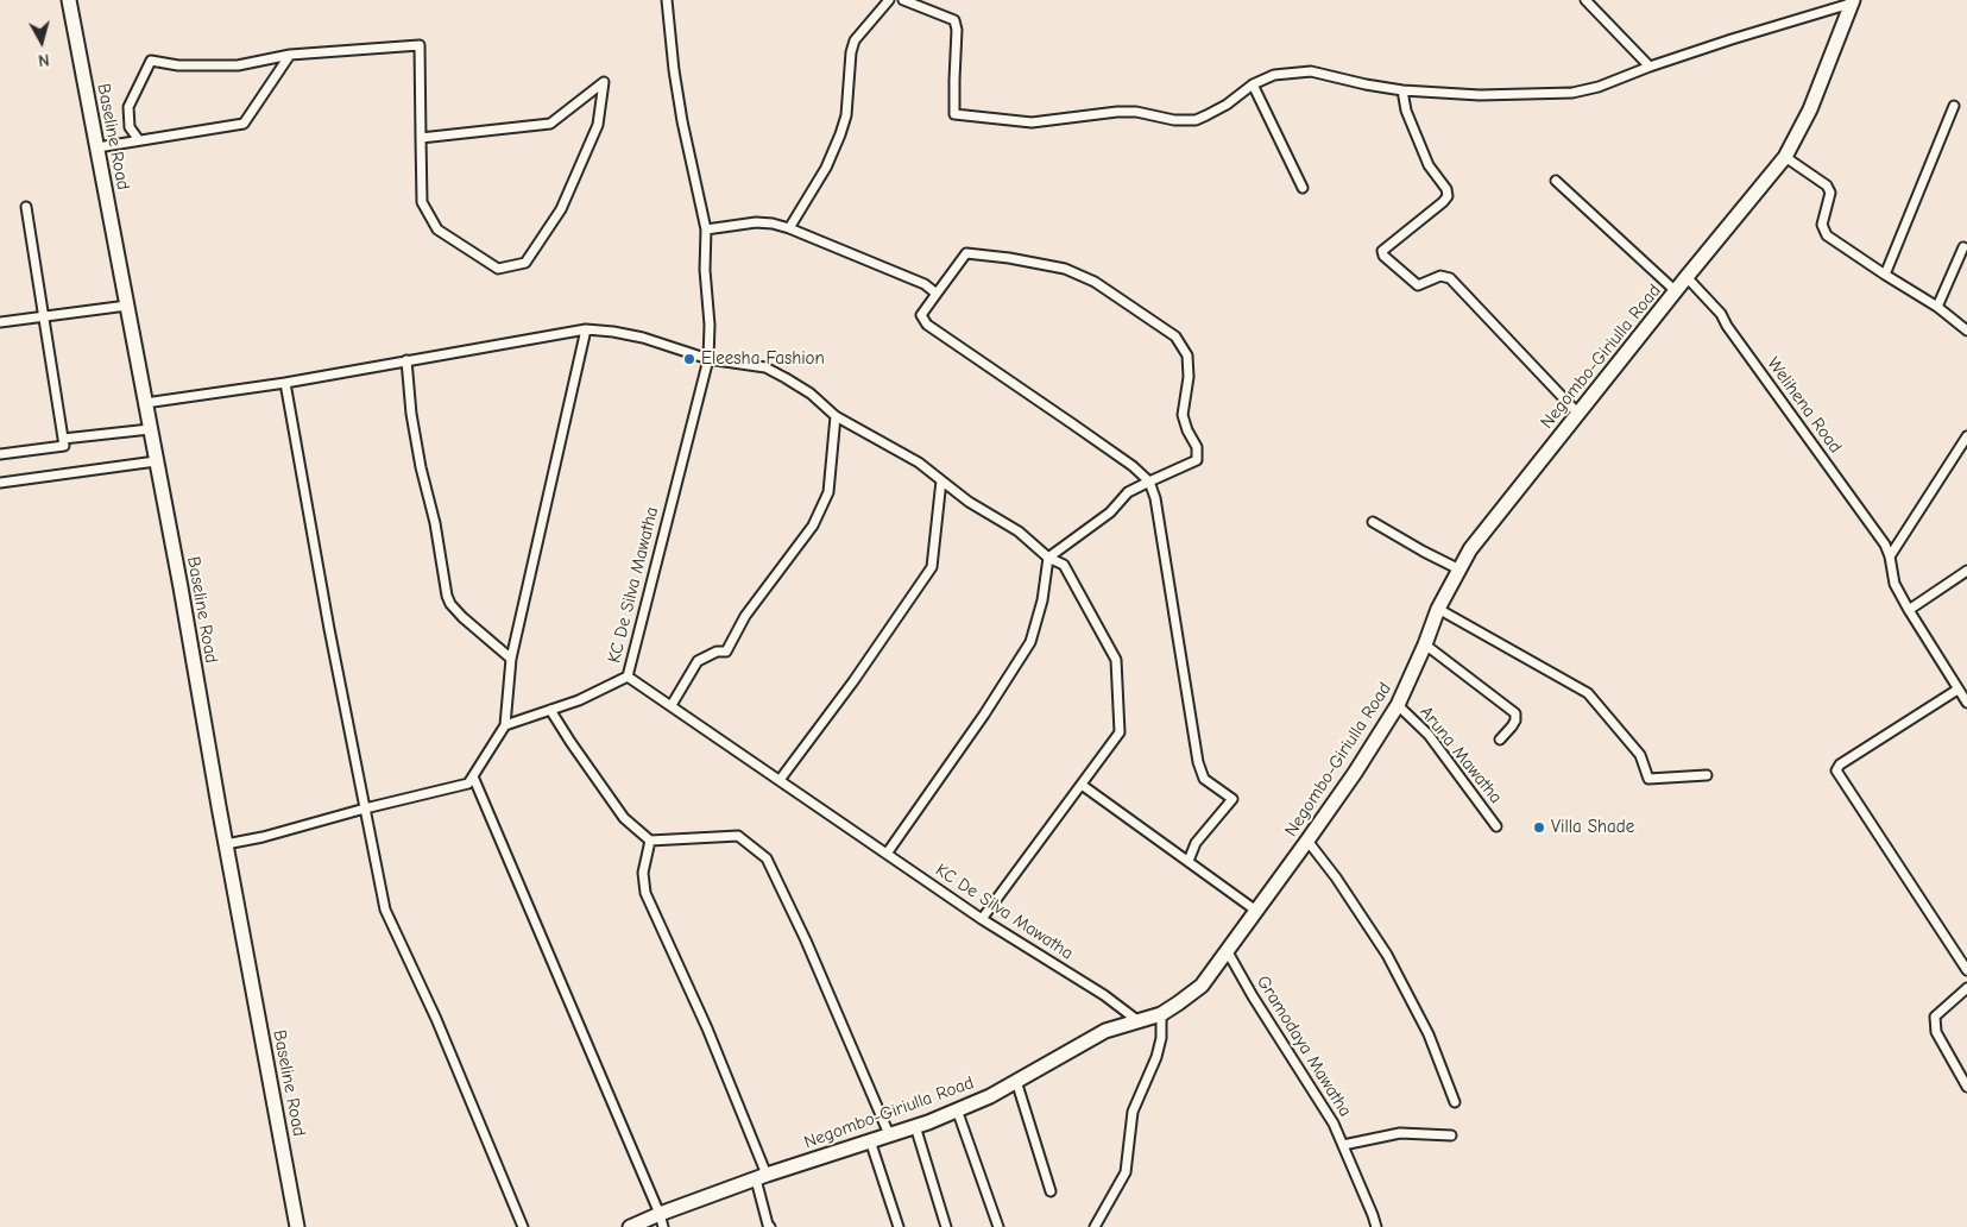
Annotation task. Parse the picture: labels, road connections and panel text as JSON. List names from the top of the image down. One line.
{"streets":{"main road":["Baseline Road","Negombo-Giriulla Road"],"street":["Welihena Road","KC De Silva Mawatha","Aruna Mawatha","Gramodaya Mawatha"]},"crossings":[["Negombo-Giriulla Road","Welihena Road"],["Negombo-Giriulla Road","KC De Silva Mawatha"],["Negombo-Giriulla Road","Aruna Mawatha"],["Negombo-Giriulla Road","Gramodaya Mawatha"]],"places":["Eleesha Fashion","Villa Shade"],"north":"bottom"}
